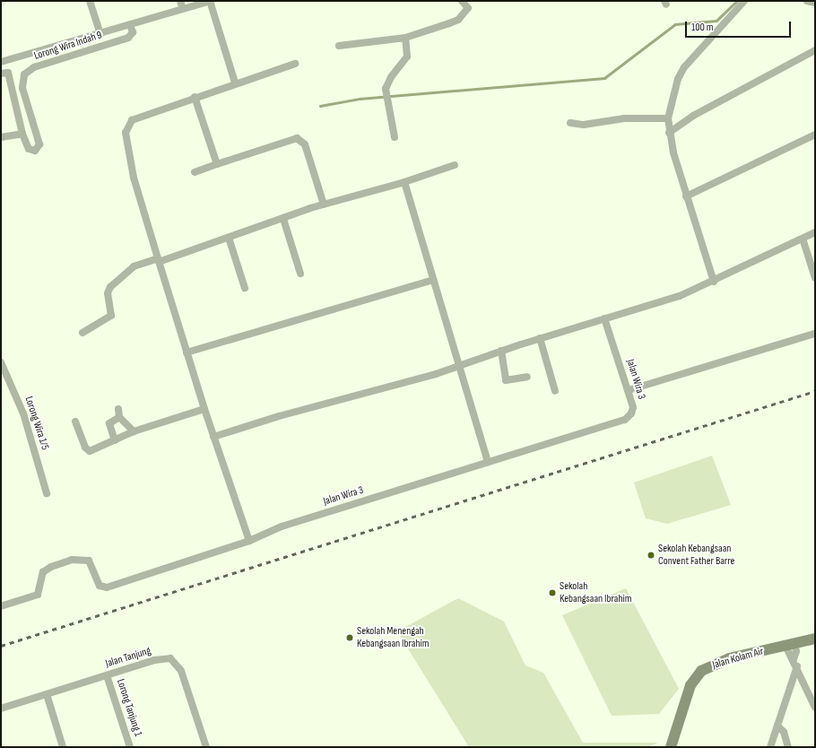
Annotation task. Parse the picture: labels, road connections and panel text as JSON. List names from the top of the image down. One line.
{"streets":{"main road":["Jalan Kolam Air"],"street":["Lorong Wira Indah 9","Jalan Wira 3","Lorong Wira 1/5","Jalan Tanjung","Lorong Tanjung 1"]},"crossings":[["Jalan Tanjung","Lorong Tanjung 1"]],"places":["Sekolah Kebangsaan Convent Father Barre","Sekolah Kebangsaan Ibrahim","Sekolah Menengah Kebangsaan Ibrahim"],"scale_bar":"100 m"}
